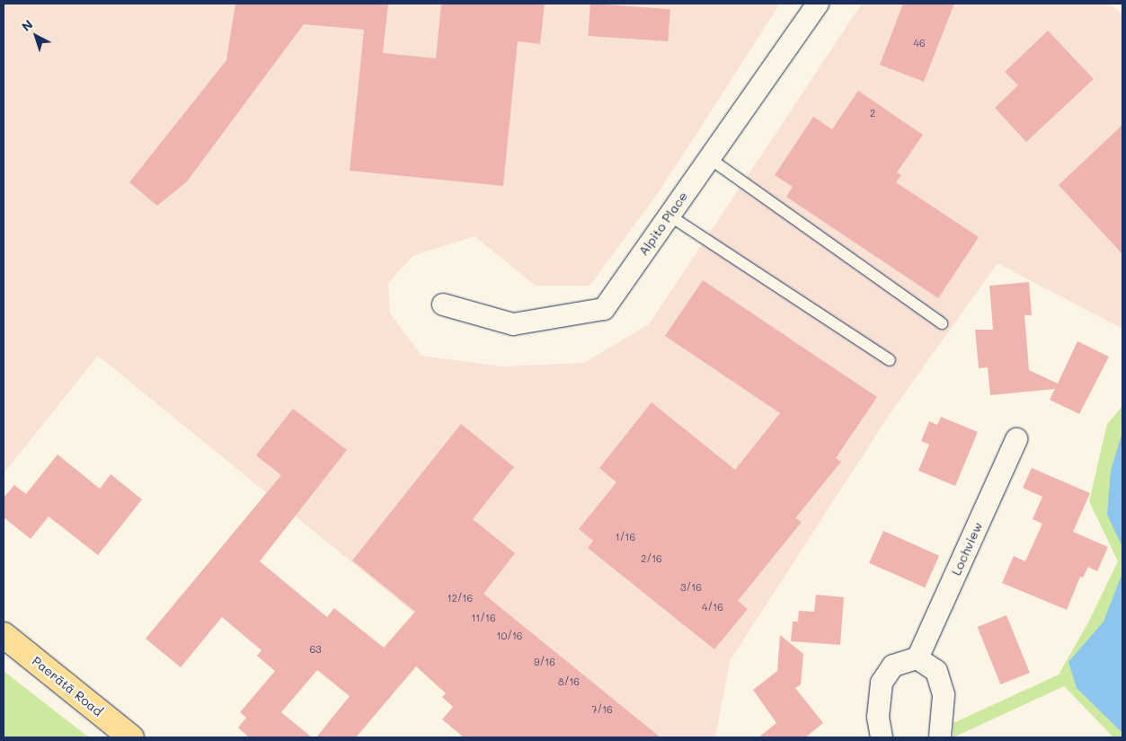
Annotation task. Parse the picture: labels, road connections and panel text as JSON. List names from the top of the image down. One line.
{"streets":{"main road":["Paerātā Road"],"street":["Alpito Place","Lochview"]},"house_numbers":["46","2","1/16","2/16","3/16","12/16","4/16","11/16","10/16","63","9/16","8/16","7/16"],"north":"top left"}
